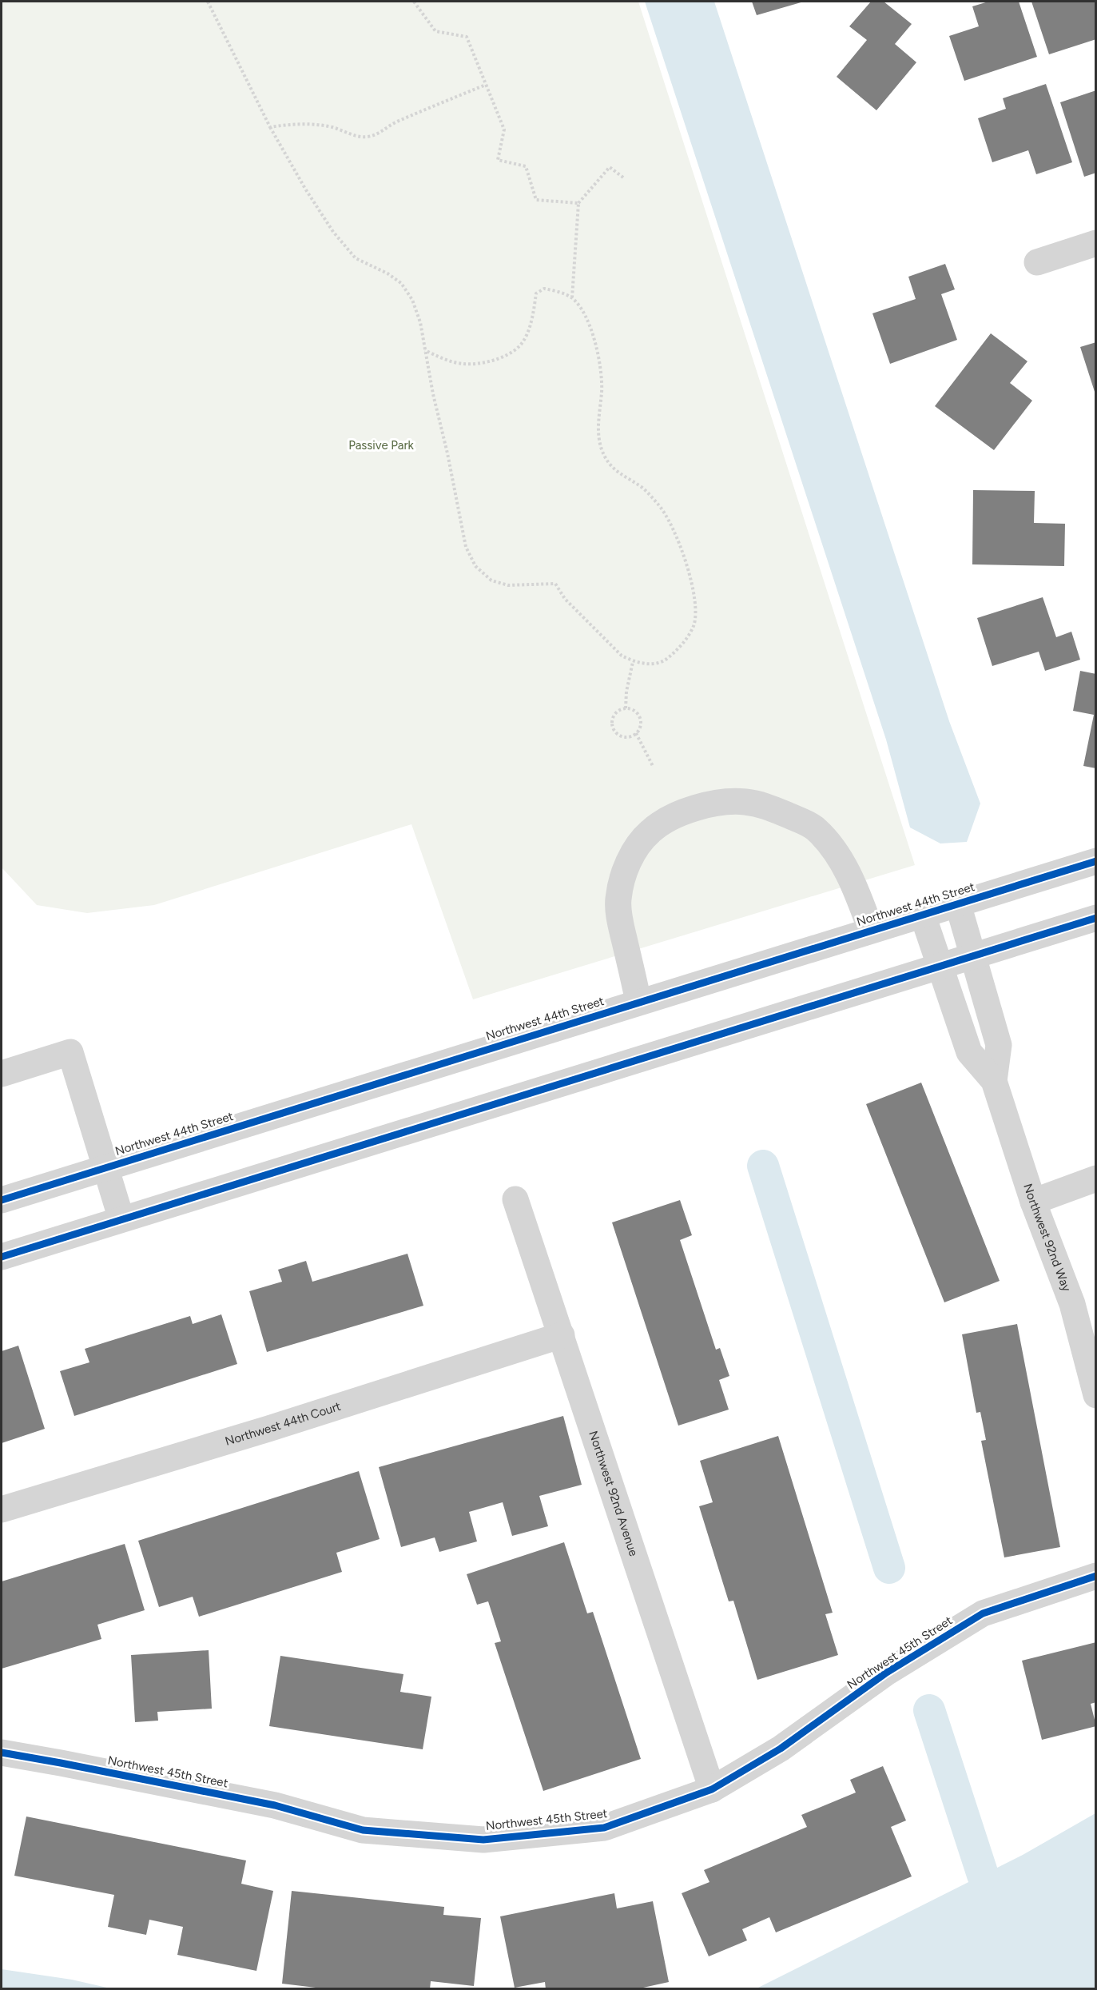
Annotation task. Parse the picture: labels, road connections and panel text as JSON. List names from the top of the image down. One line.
{"streets":{"street":["Northwest 44th Street","Northwest 92nd Way","Northwest 44th Court","Northwest 92nd Avenue","Northwest 45th Street"]},"crossings":[["Northwest 44th Street","Northwest 92nd Way"],["Northwest 44th Court","Northwest 92nd Avenue"],["Northwest 92nd Avenue","Northwest 45th Street"]],"parks":["Passive Park"]}
